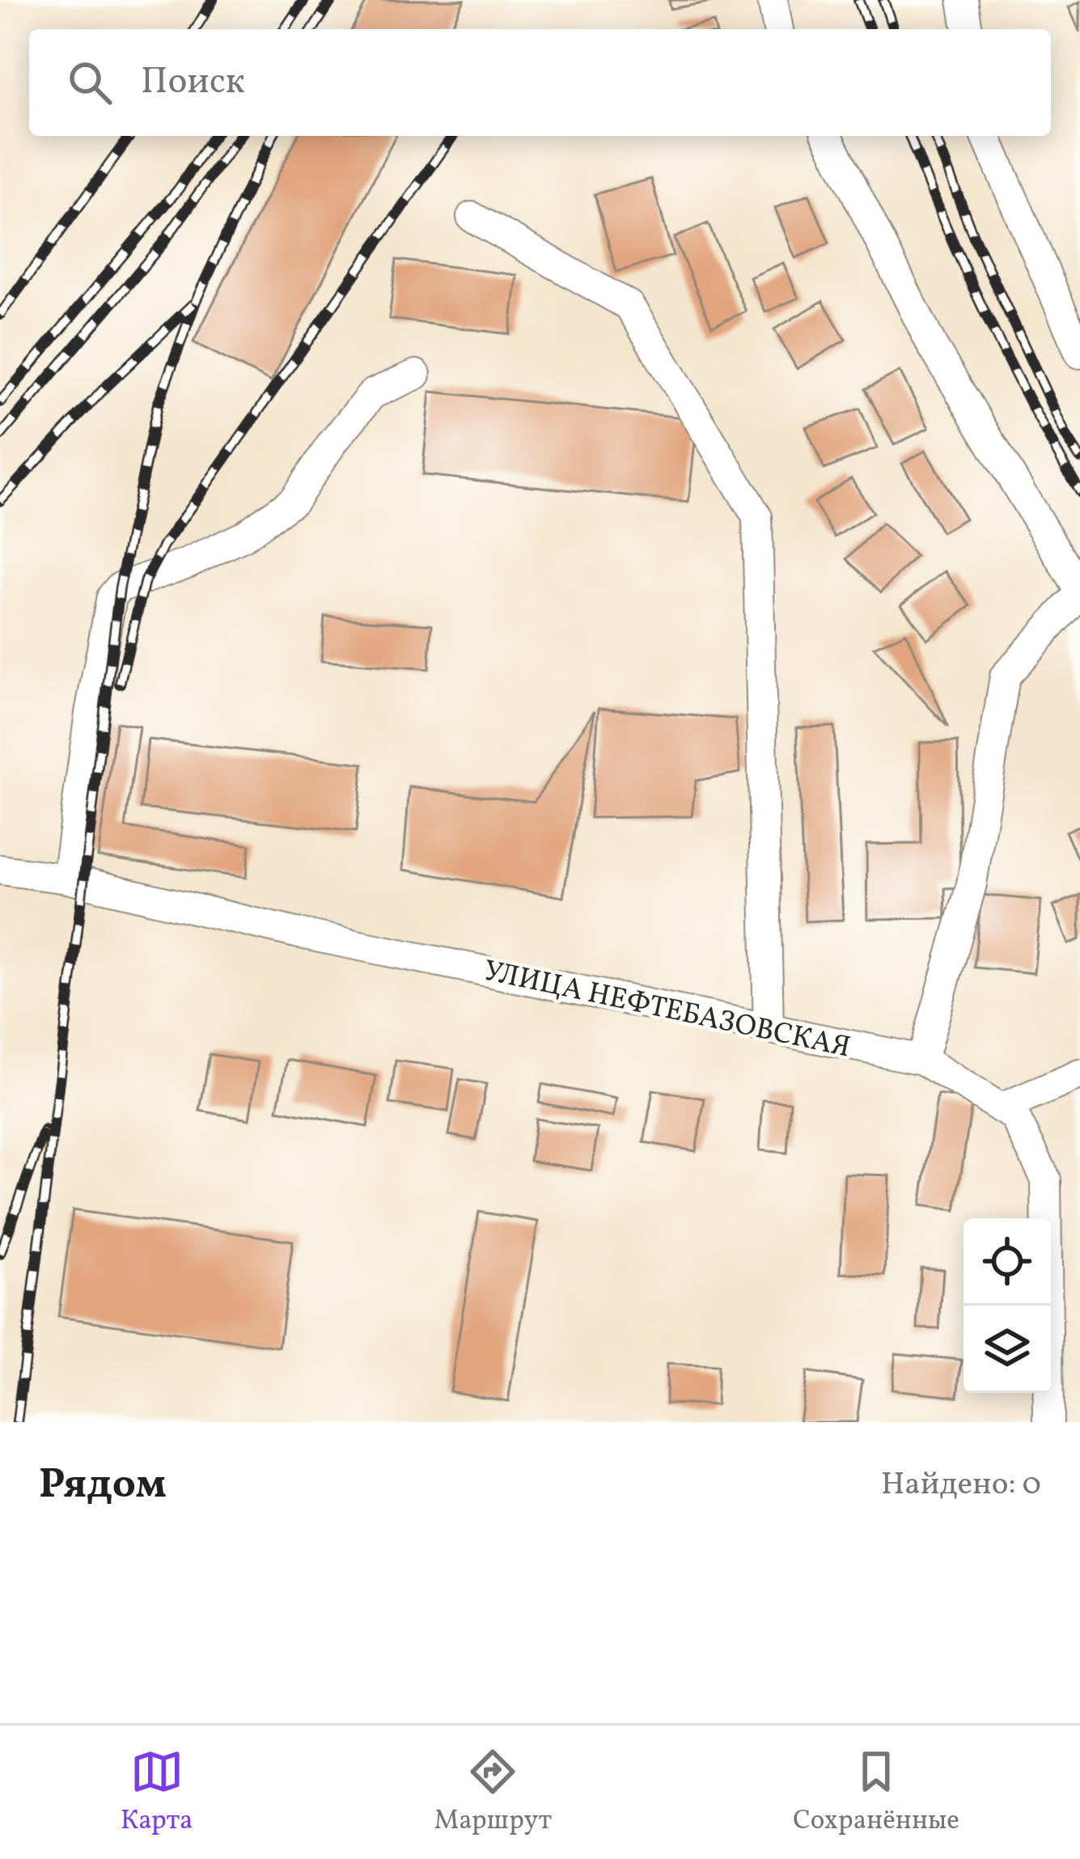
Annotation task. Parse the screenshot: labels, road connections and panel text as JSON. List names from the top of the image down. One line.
{"streets":{"street":["УЛИЦА НЕФТЕБАЗОВСКАЯ"]},"page":{"search":"Поиск","heading":["Рядом","Найдено: 0"],"nav":["Карта","Маршрут","Сохранённые"]}}
